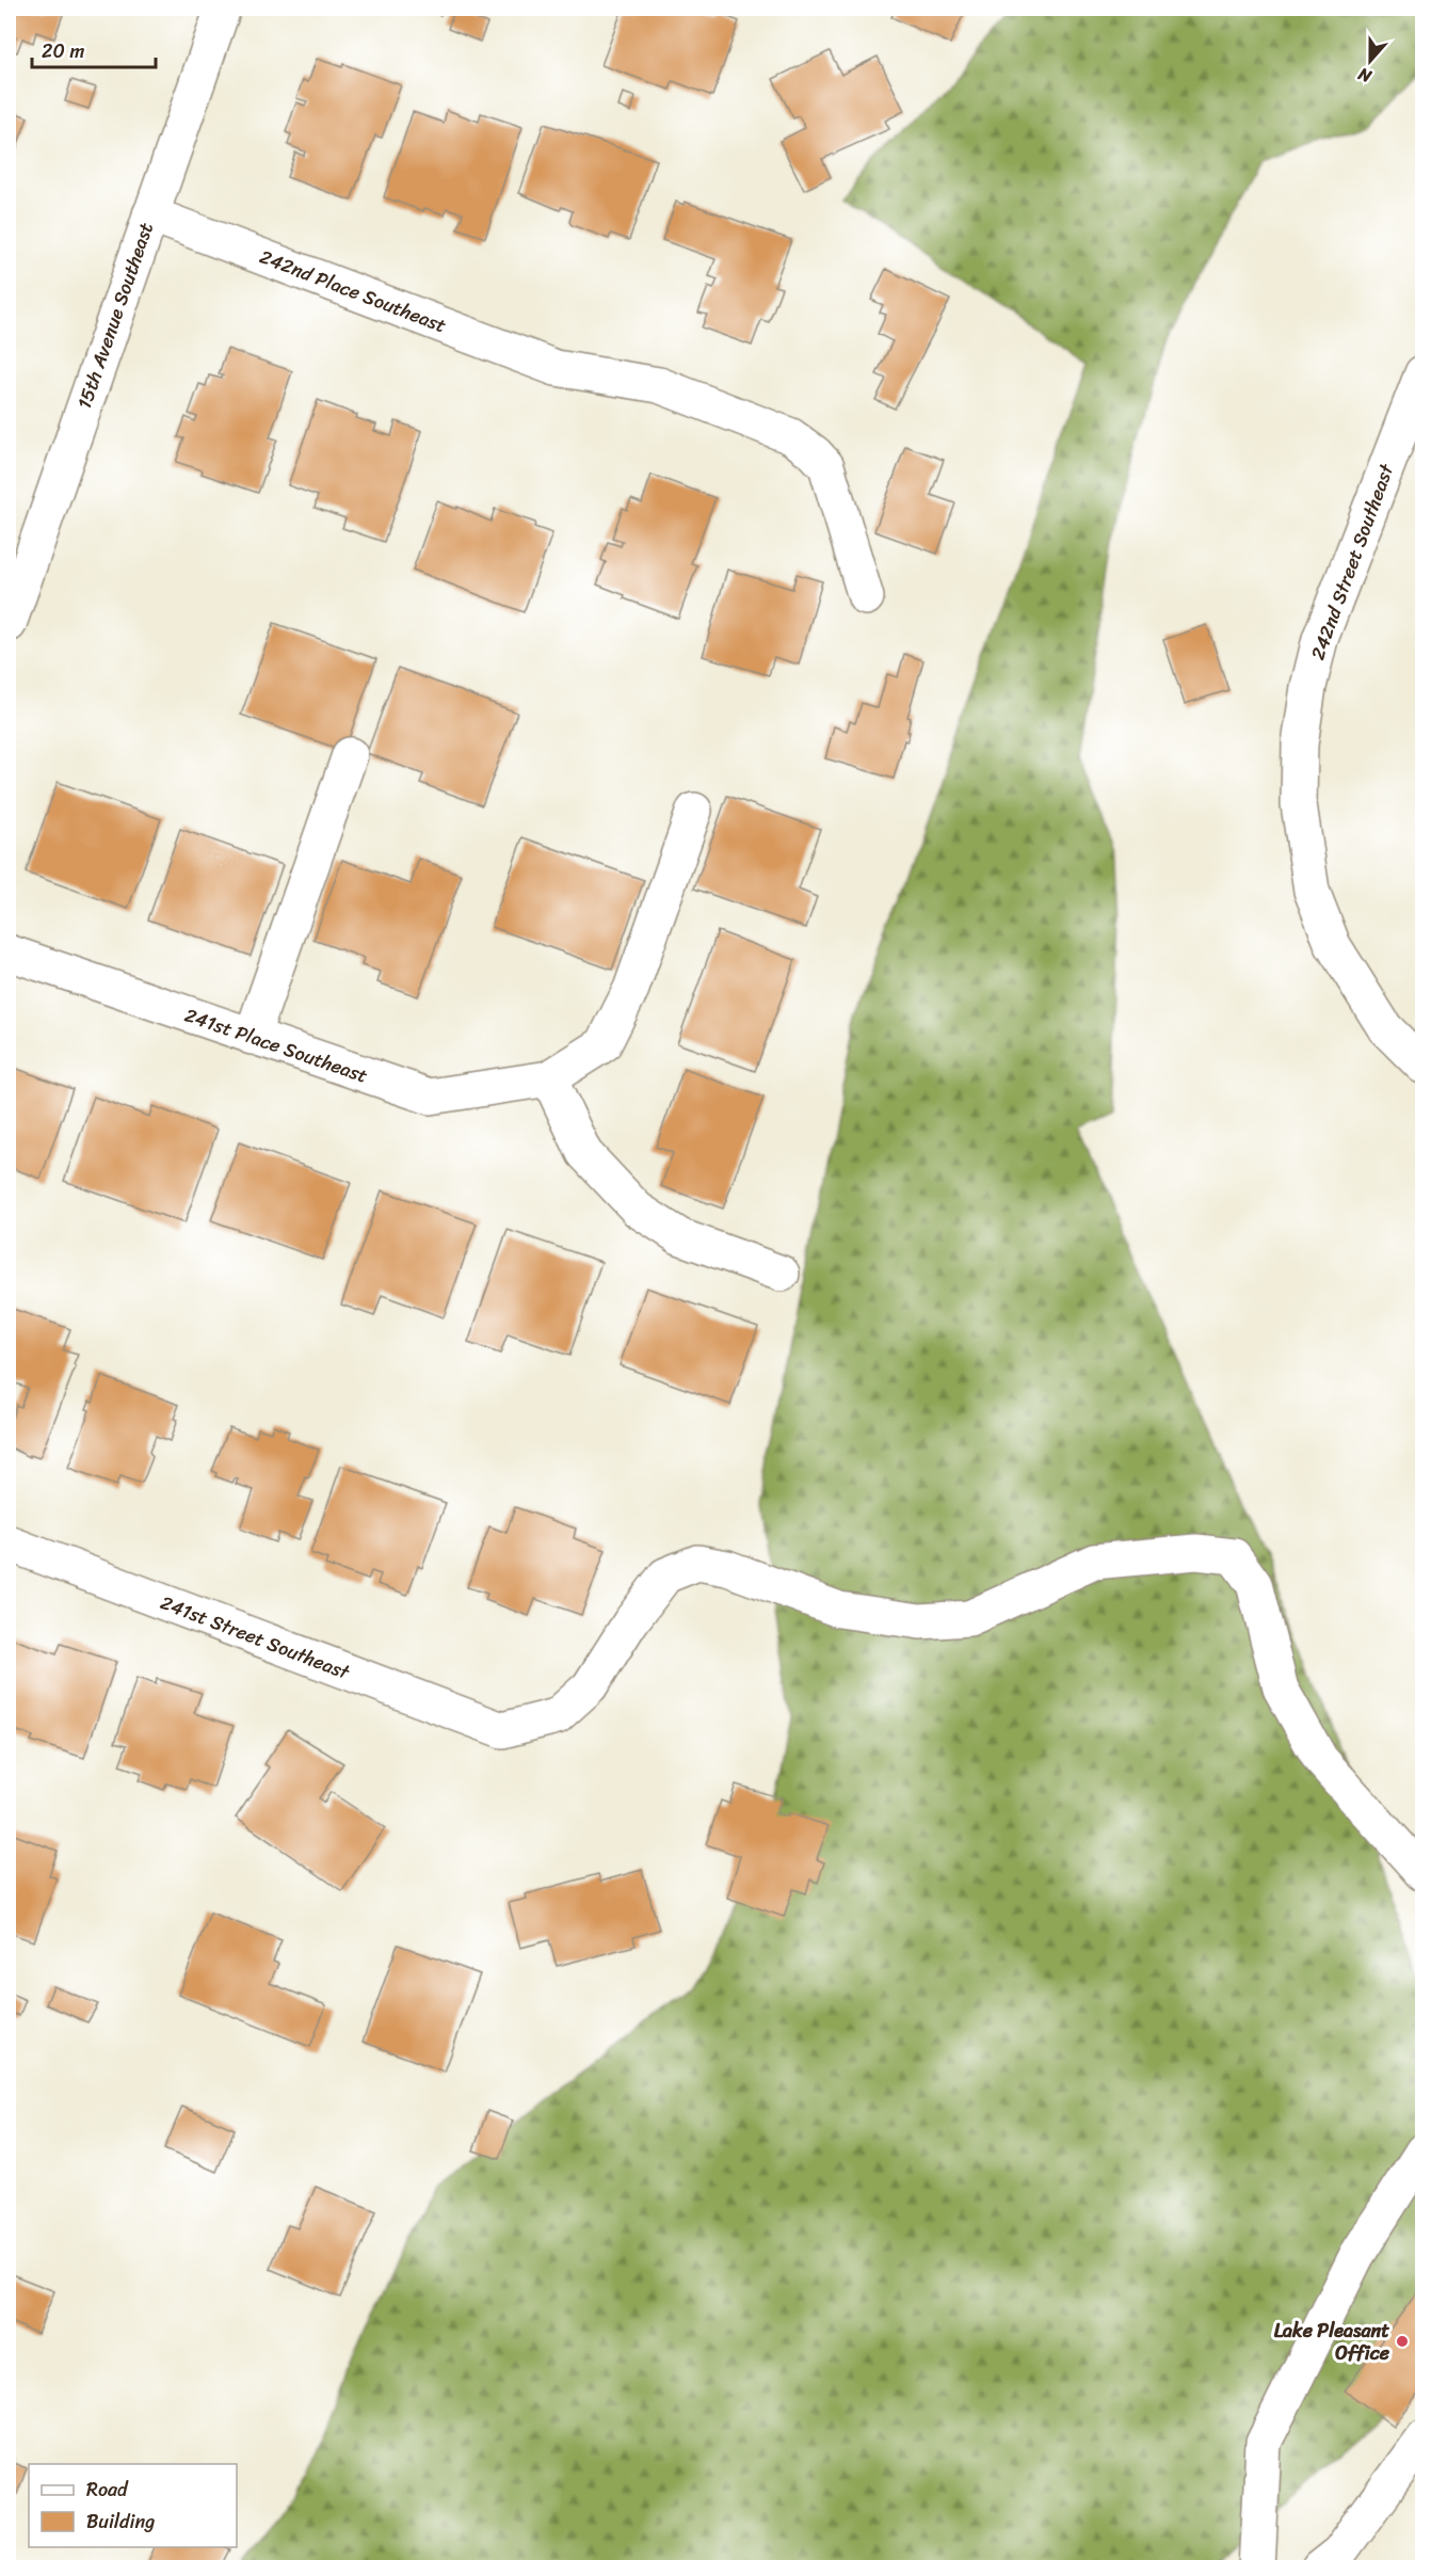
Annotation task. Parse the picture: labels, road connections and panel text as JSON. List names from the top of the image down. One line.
{"streets":{"street":["242nd Place Southeast","15th Avenue Southeast","242nd Street Southeast","241st Place Southeast","241st Street Southeast"]},"crossings":[["242nd Place Southeast","15th Avenue Southeast"]],"places":["Lake Pleasant Office"],"legend":["Road","Building"],"scale_bar":"20 m","north":"bottom"}
